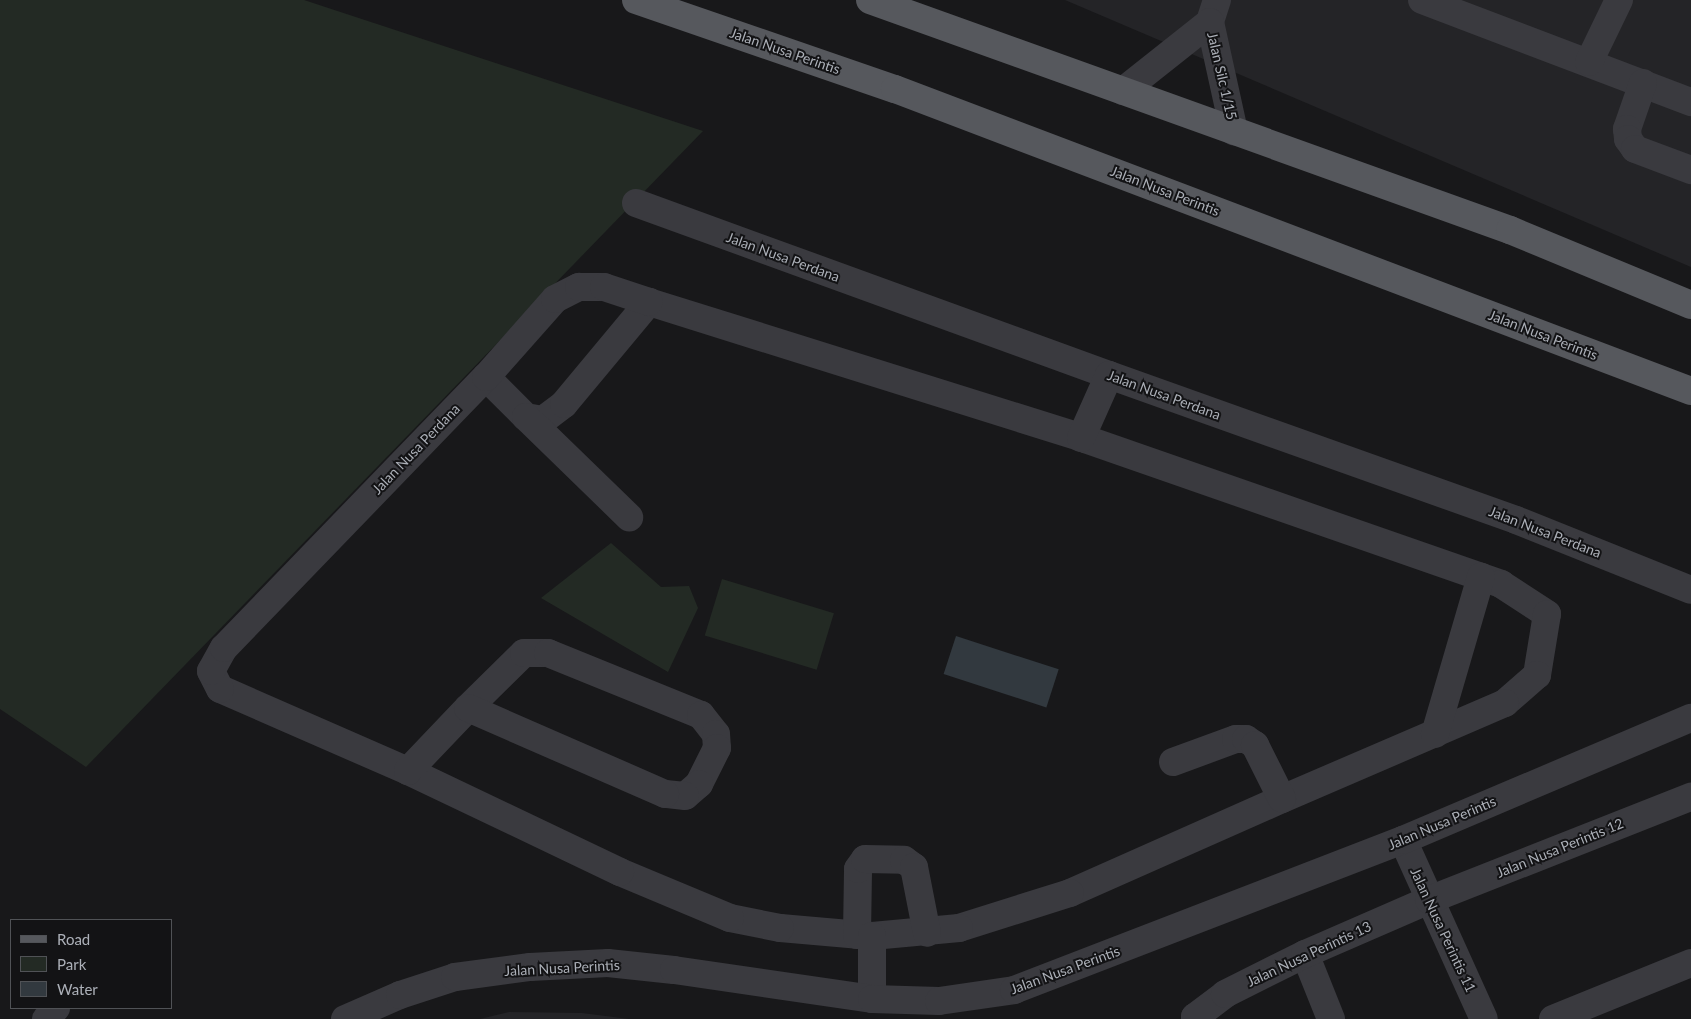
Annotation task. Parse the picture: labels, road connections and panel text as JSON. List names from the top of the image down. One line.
{"streets":{"main road":["Jalan Nusa Perintis"],"street":["Jalan Silc 1/15","Jalan Nusa Perdana","Jalan Nusa Perintis 12","Jalan Nusa Perintis 11","Jalan Nusa Perintis 13"]},"crossings":[["Jalan Nusa Perintis","Jalan Nusa Perintis 11"],["Jalan Nusa Perintis 12","Jalan Nusa Perintis 11"],["Jalan Nusa Perintis 12","Jalan Nusa Perintis 13"],["Jalan Nusa Perintis 11","Jalan Nusa Perintis 13"]],"legend":["Road","Park","Water"]}
